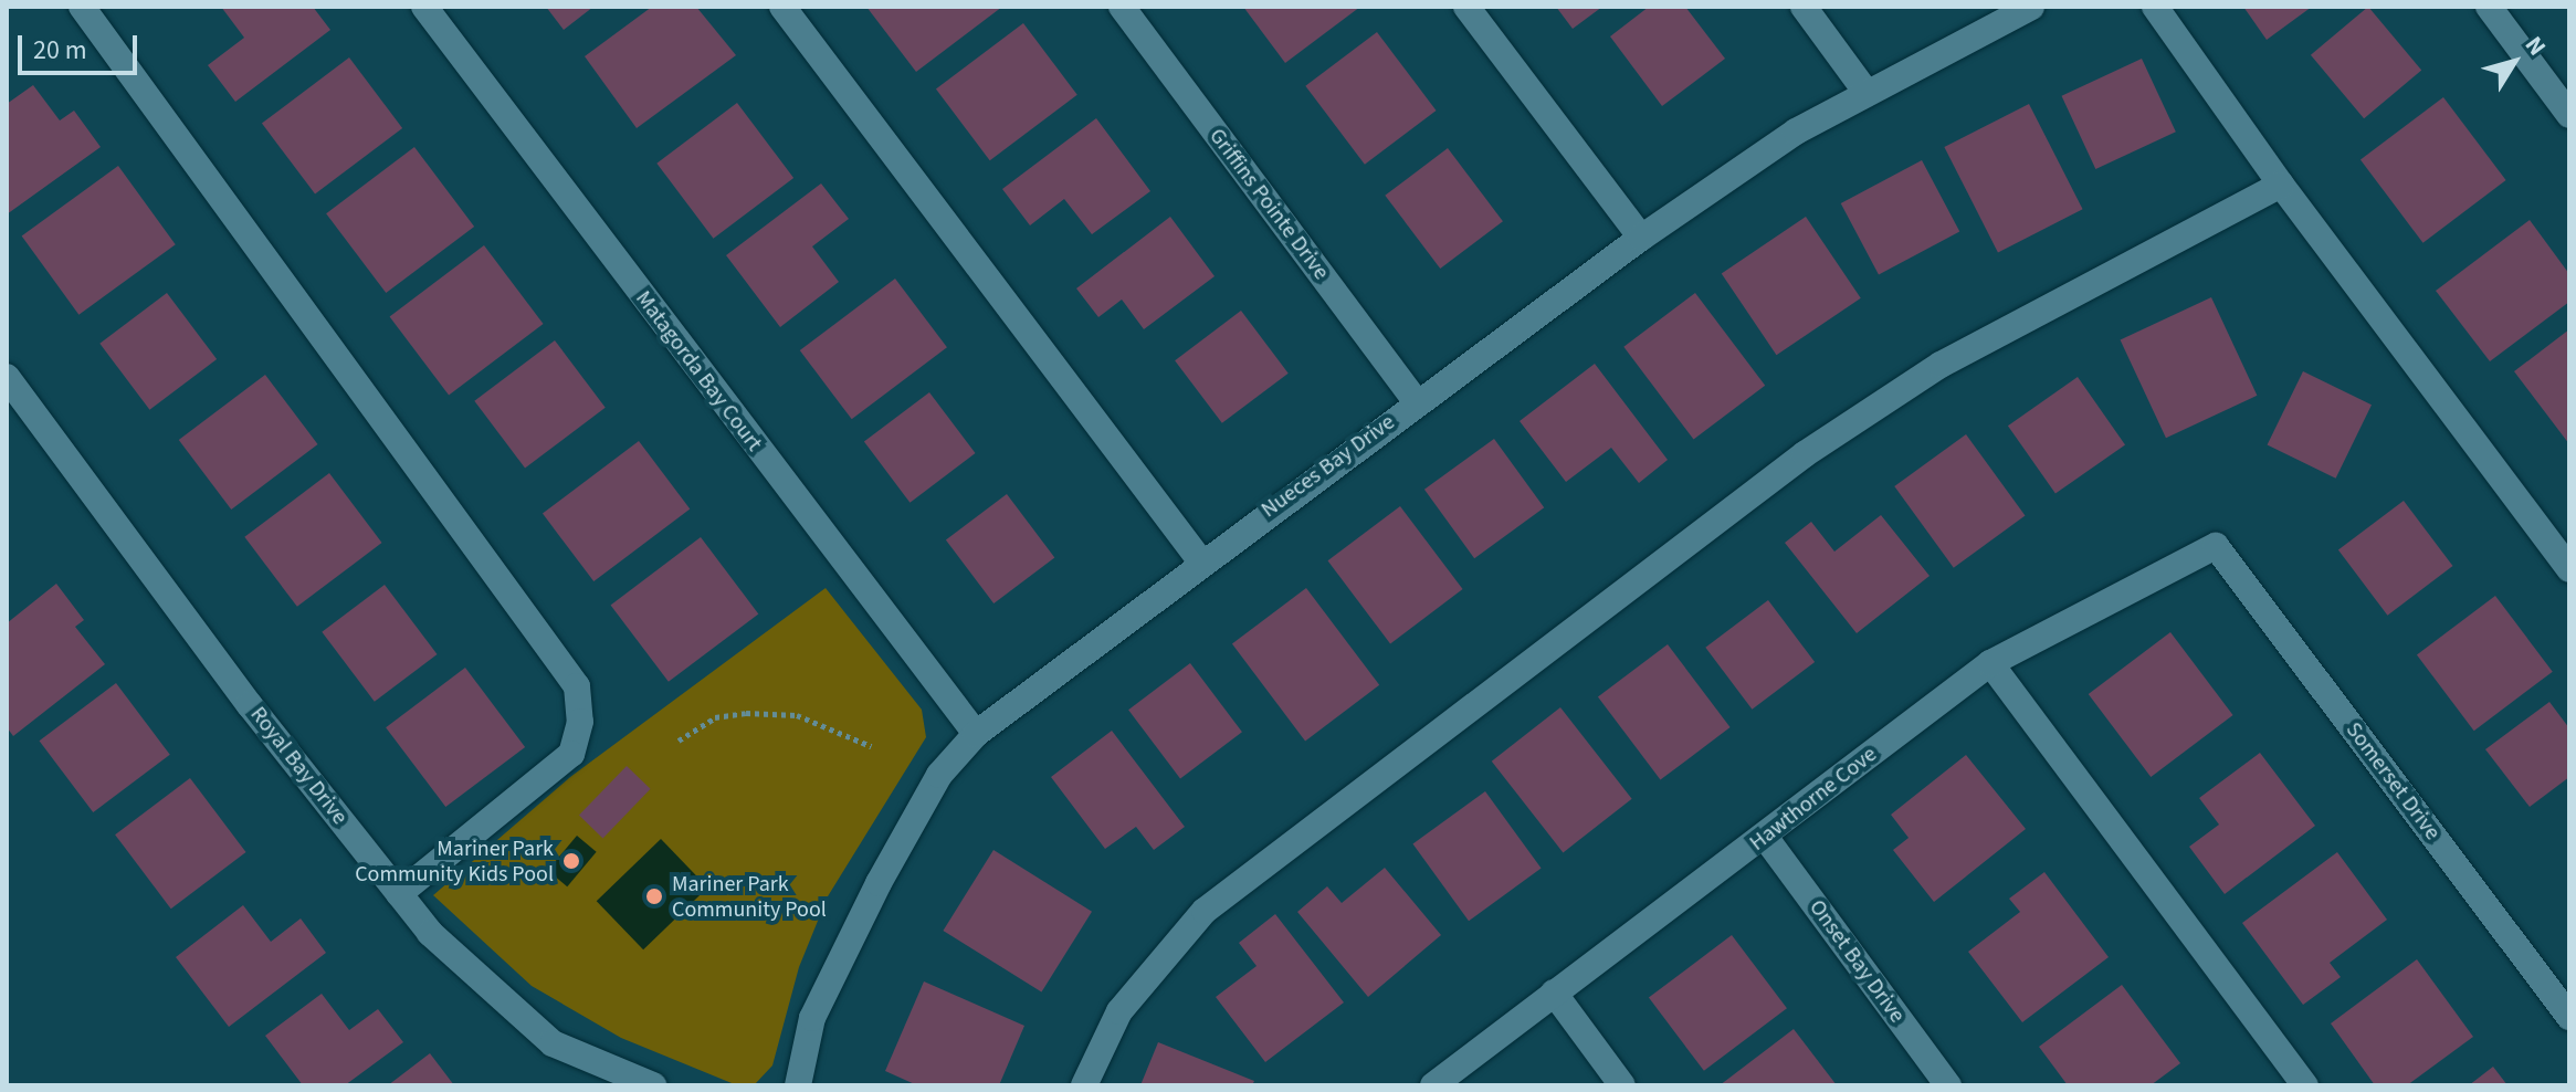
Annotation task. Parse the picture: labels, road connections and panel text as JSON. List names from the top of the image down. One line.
{"streets":{"street":["Griffins Pointe Drive","Matagorda Bay Court","Nueces Bay Drive","Royal Bay Drive","Somerset Drive","Hawthorne Cove","Onset Bay Drive"]},"crossings":[["Griffins Pointe Drive","Nueces Bay Drive"],["Matagorda Bay Court","Nueces Bay Drive"],["Somerset Drive","Hawthorne Cove"],["Hawthorne Cove","Onset Bay Drive"]],"places":["Mariner Park Community Kids Pool","Mariner Park Community Pool"],"scale_bar":"20 m","north":"top right"}
